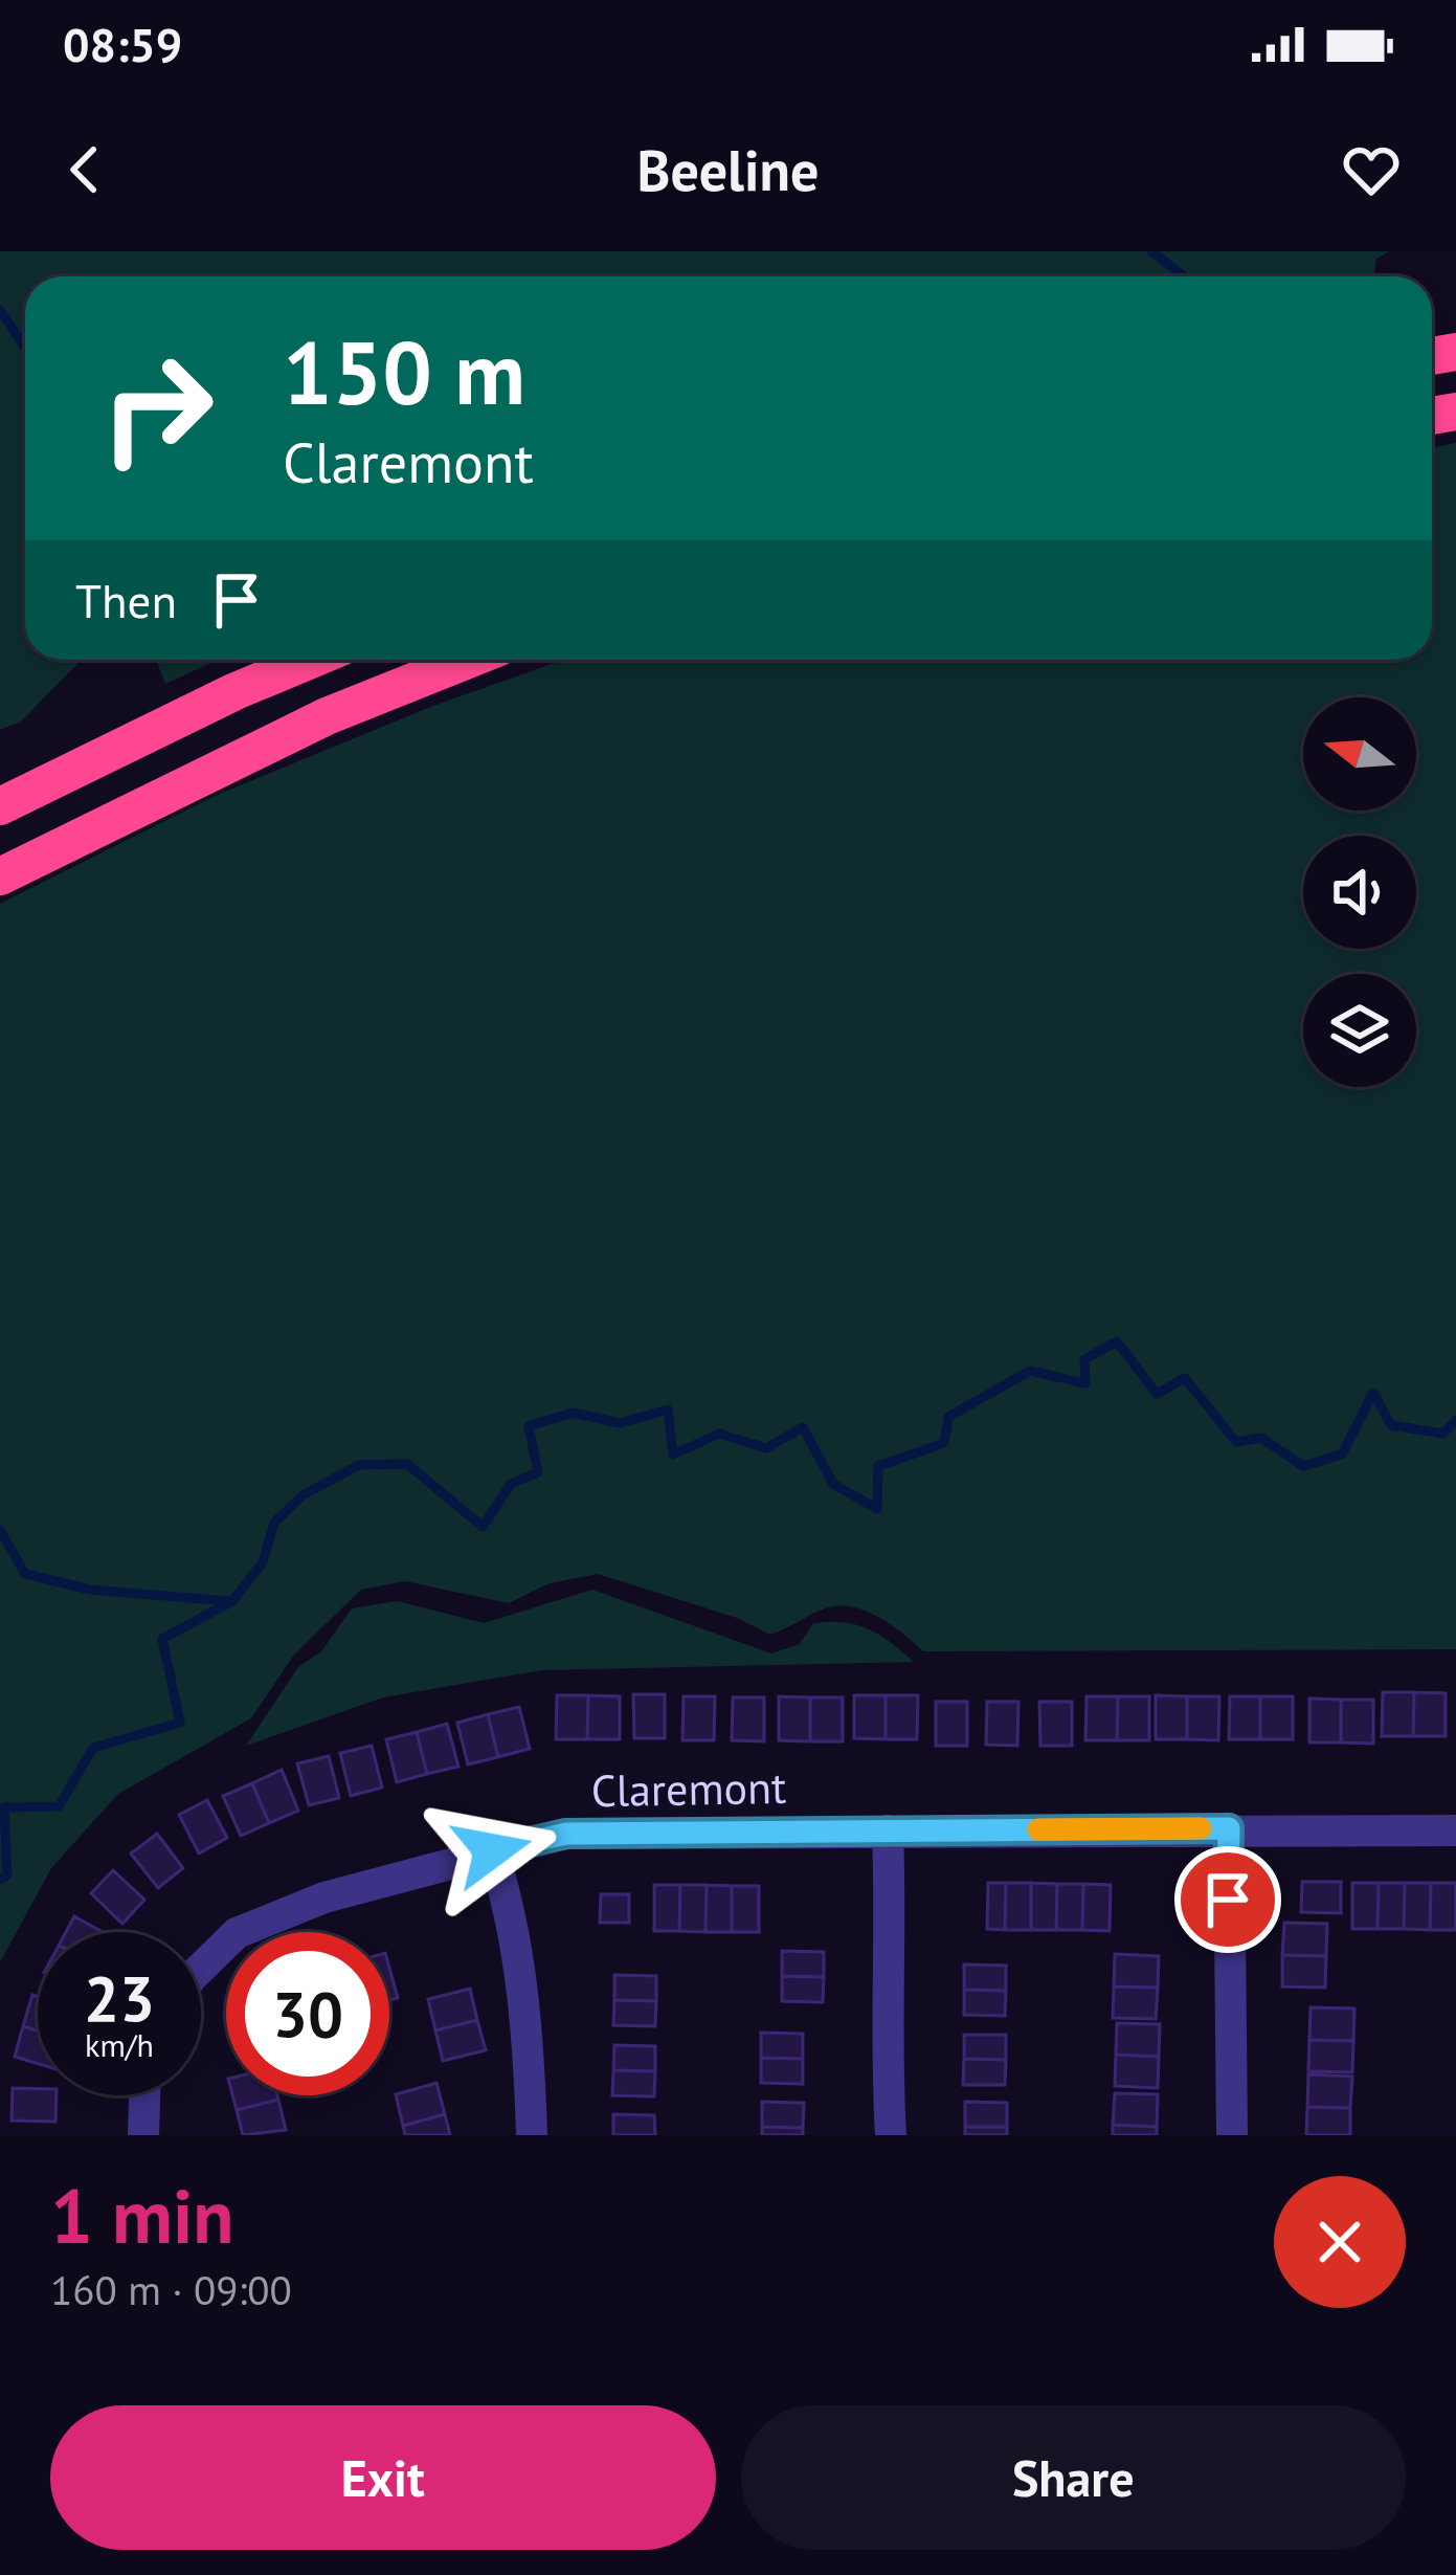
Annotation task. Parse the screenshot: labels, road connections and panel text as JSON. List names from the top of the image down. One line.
{"streets":{"street":["Claremont"]},"north":"left","page":{"status":"08:59","header":"Beeline","turn":["150 m","Claremont"],"then":"Then","speed":"23 km/h","limit":"30","heading":["1 min","160 m · 09:00"],"buttons":["Exit","Share"]}}
